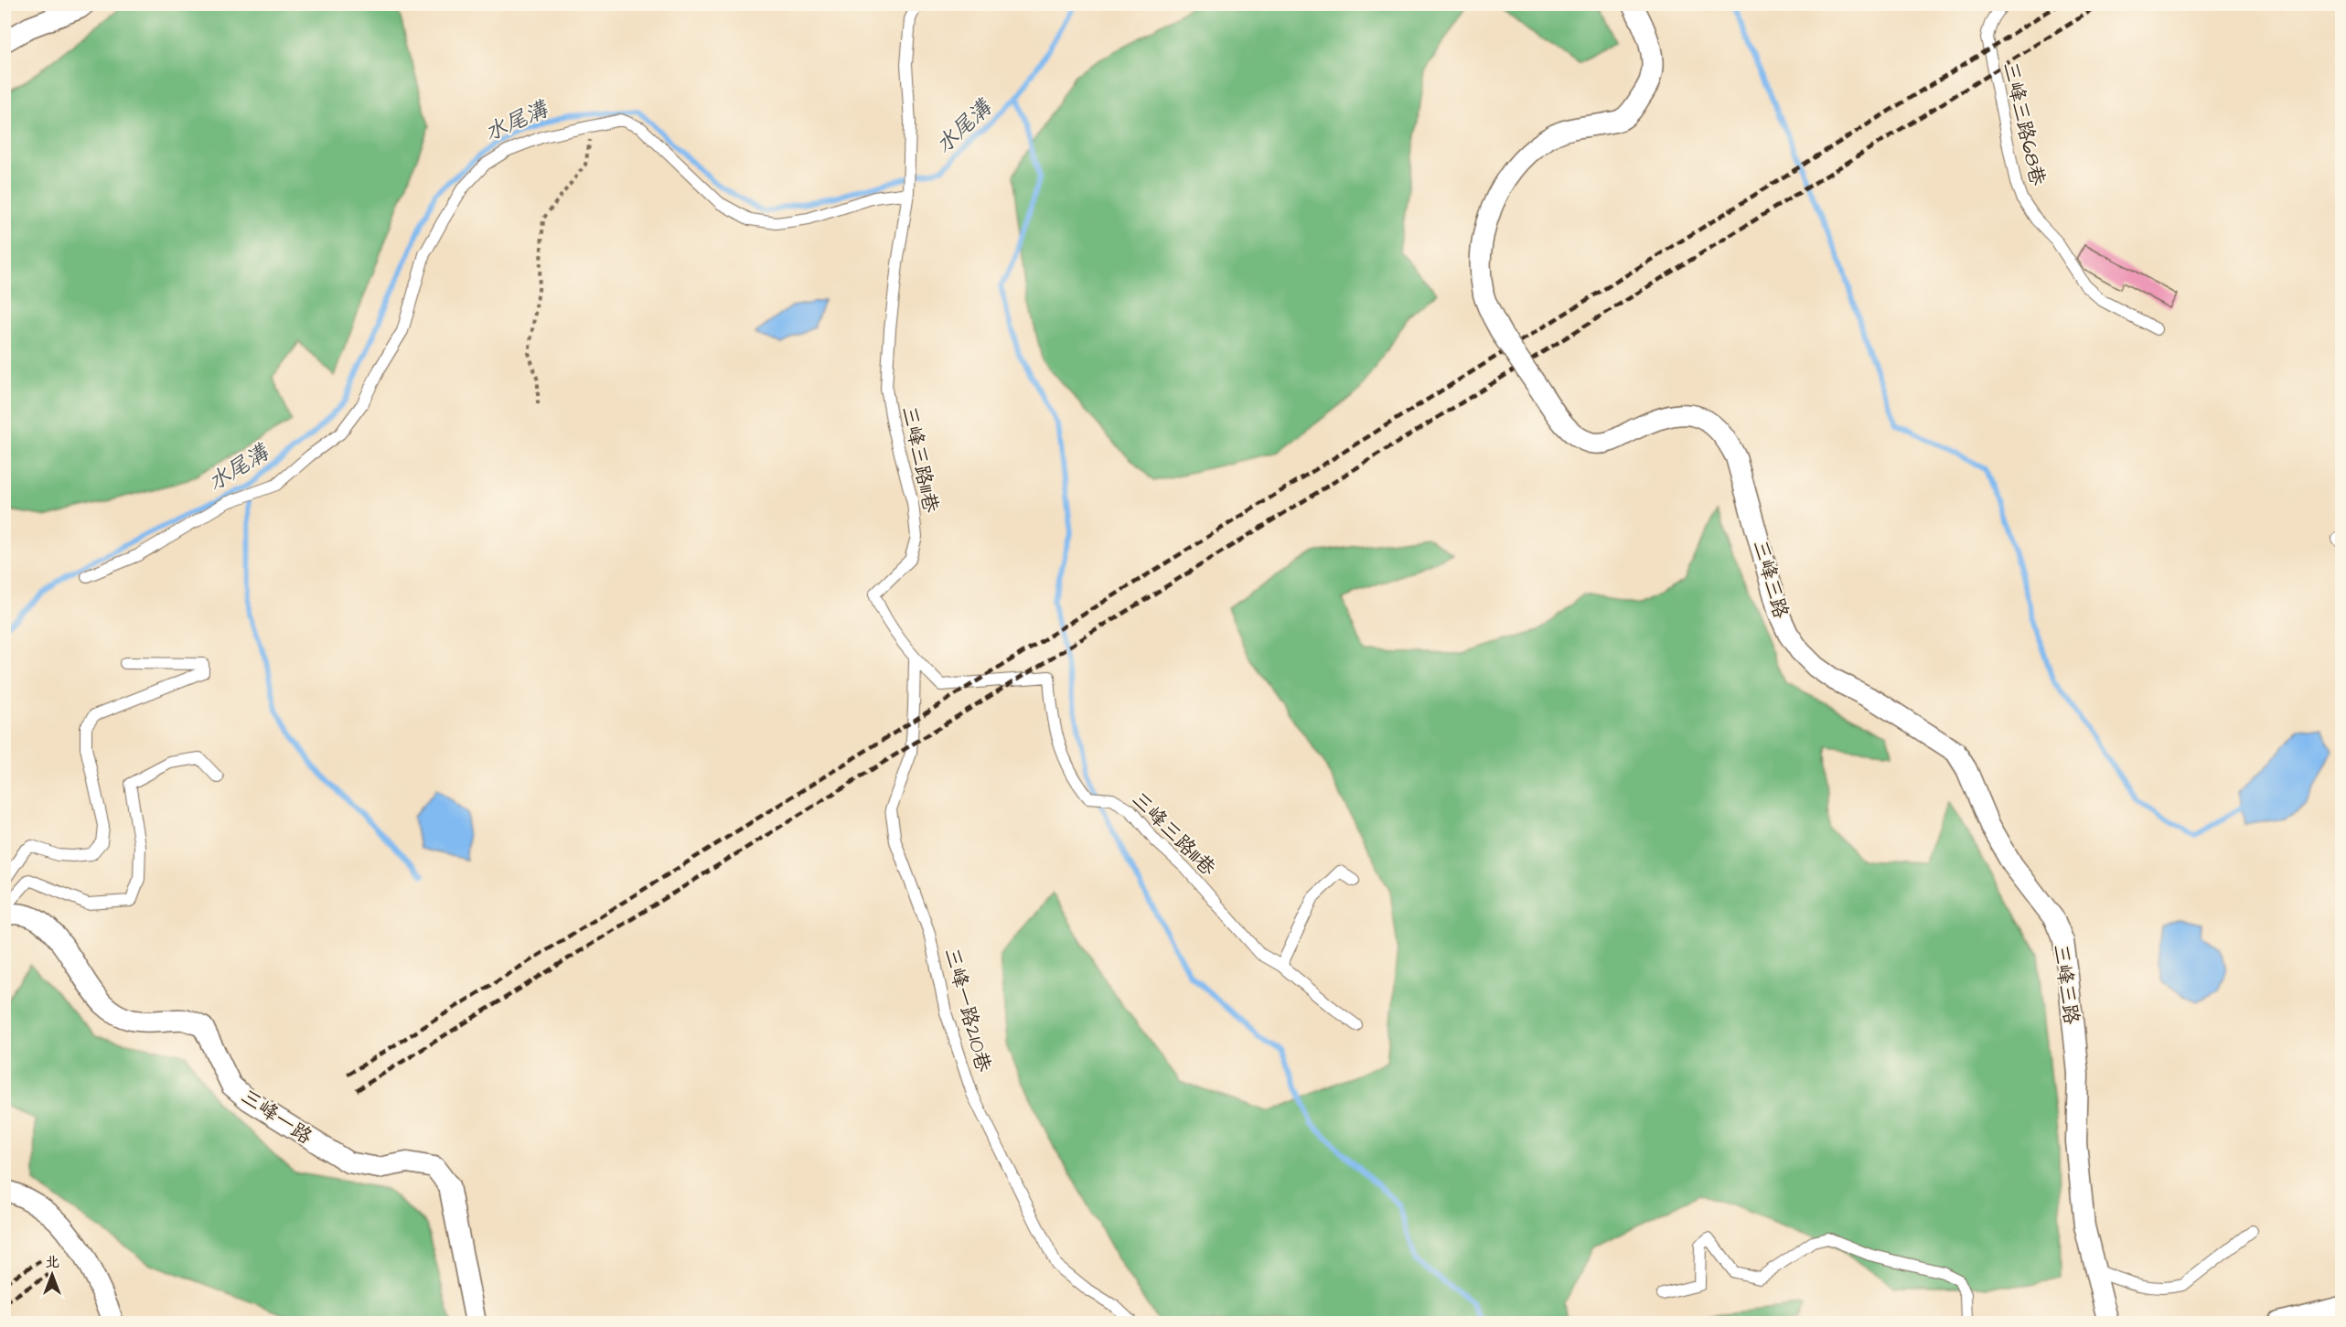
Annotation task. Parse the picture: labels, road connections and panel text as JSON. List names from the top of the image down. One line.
{"streets":{"street":["三峰三路","三峰一路"],"lane":["三峰三路68巷","三峰三路111巷","三峰一路210巷"]},"crossings":[["三峰三路111巷","三峰一路210巷"]],"water":["水尾溝"],"north":"top"}
